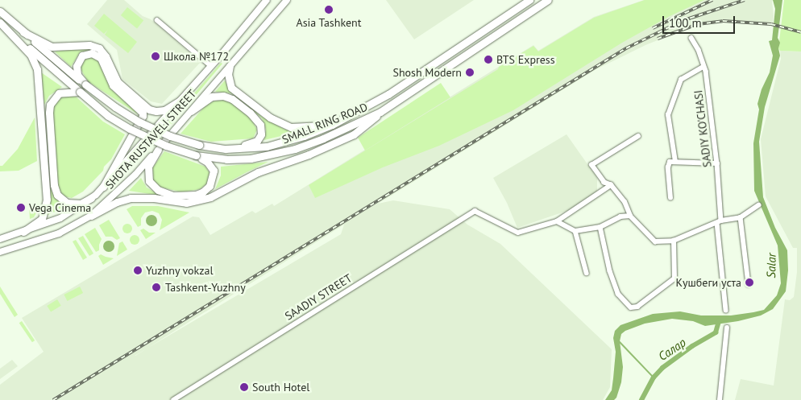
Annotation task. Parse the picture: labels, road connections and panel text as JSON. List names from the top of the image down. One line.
{"streets":{"highway":["SMALL RING ROAD"],"main road":["SHOTA RUSTAVELI STREET"],"street":["SADIY KO'CHASI","SAADIY STREET"]},"water":["Salar","Салар"],"places":["Asia Tashkent","Школа №172","BTS Express","Shosh Modern","Vega Cinema","Yuzhny vokzal","Кушбеги уста","Tashkent-Yuzhny","South Hotel"],"scale_bar":"100 m"}
